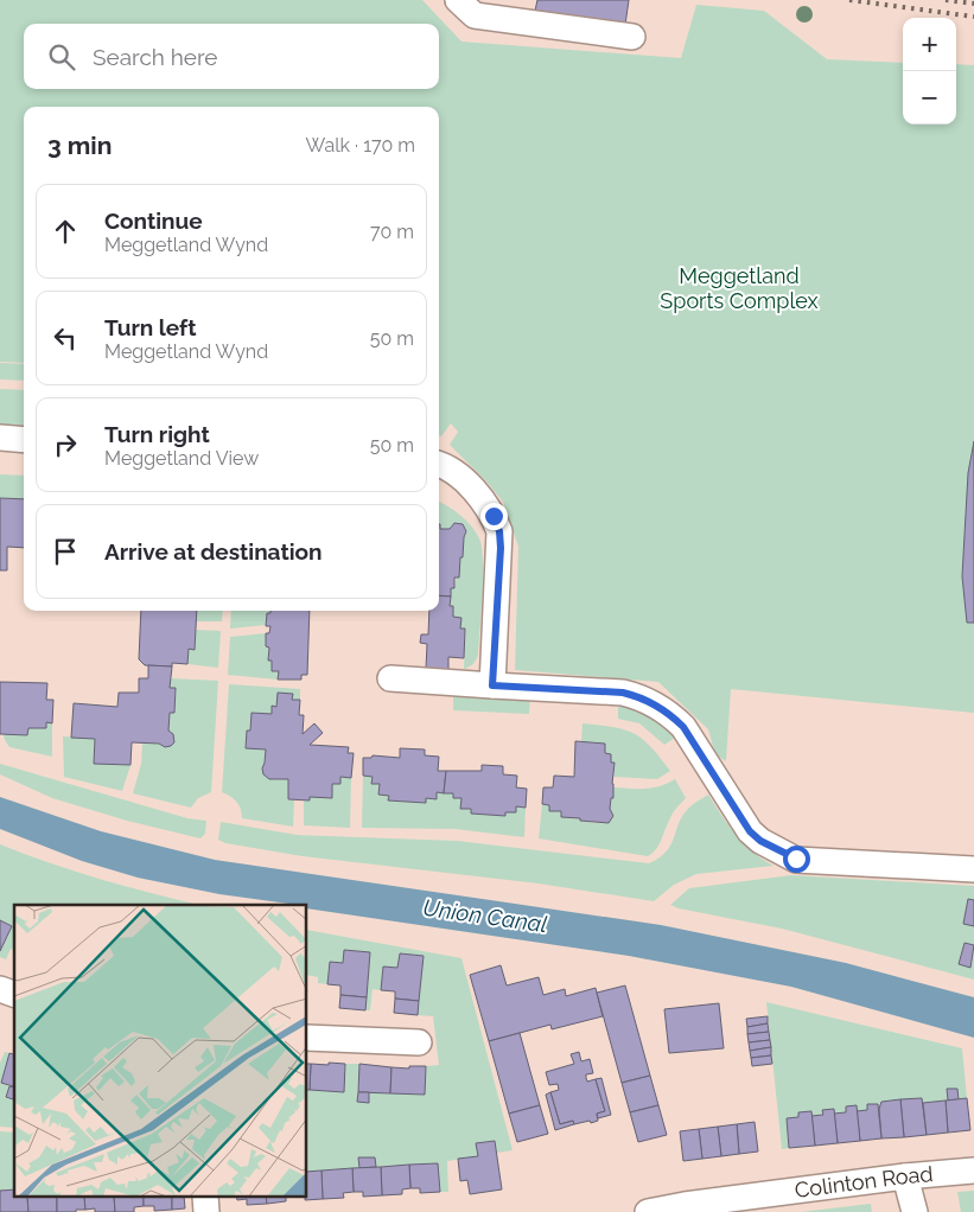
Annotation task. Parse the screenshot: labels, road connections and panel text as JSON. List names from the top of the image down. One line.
{"streets":{"street":["Colinton Road"]},"water":["Union Canal"],"parks":["Meggetland Sports Complex"],"page":{"map_buttons":["+","−"],"search":"Search here","heading":["3 min","Walk · 170 m"],"list":[["Continue","Meggetland Wynd","70 m"],["Turn left","Meggetland Wynd","50 m"],["Turn right","Meggetland View","50 m"],"Arrive at destination"]}}
